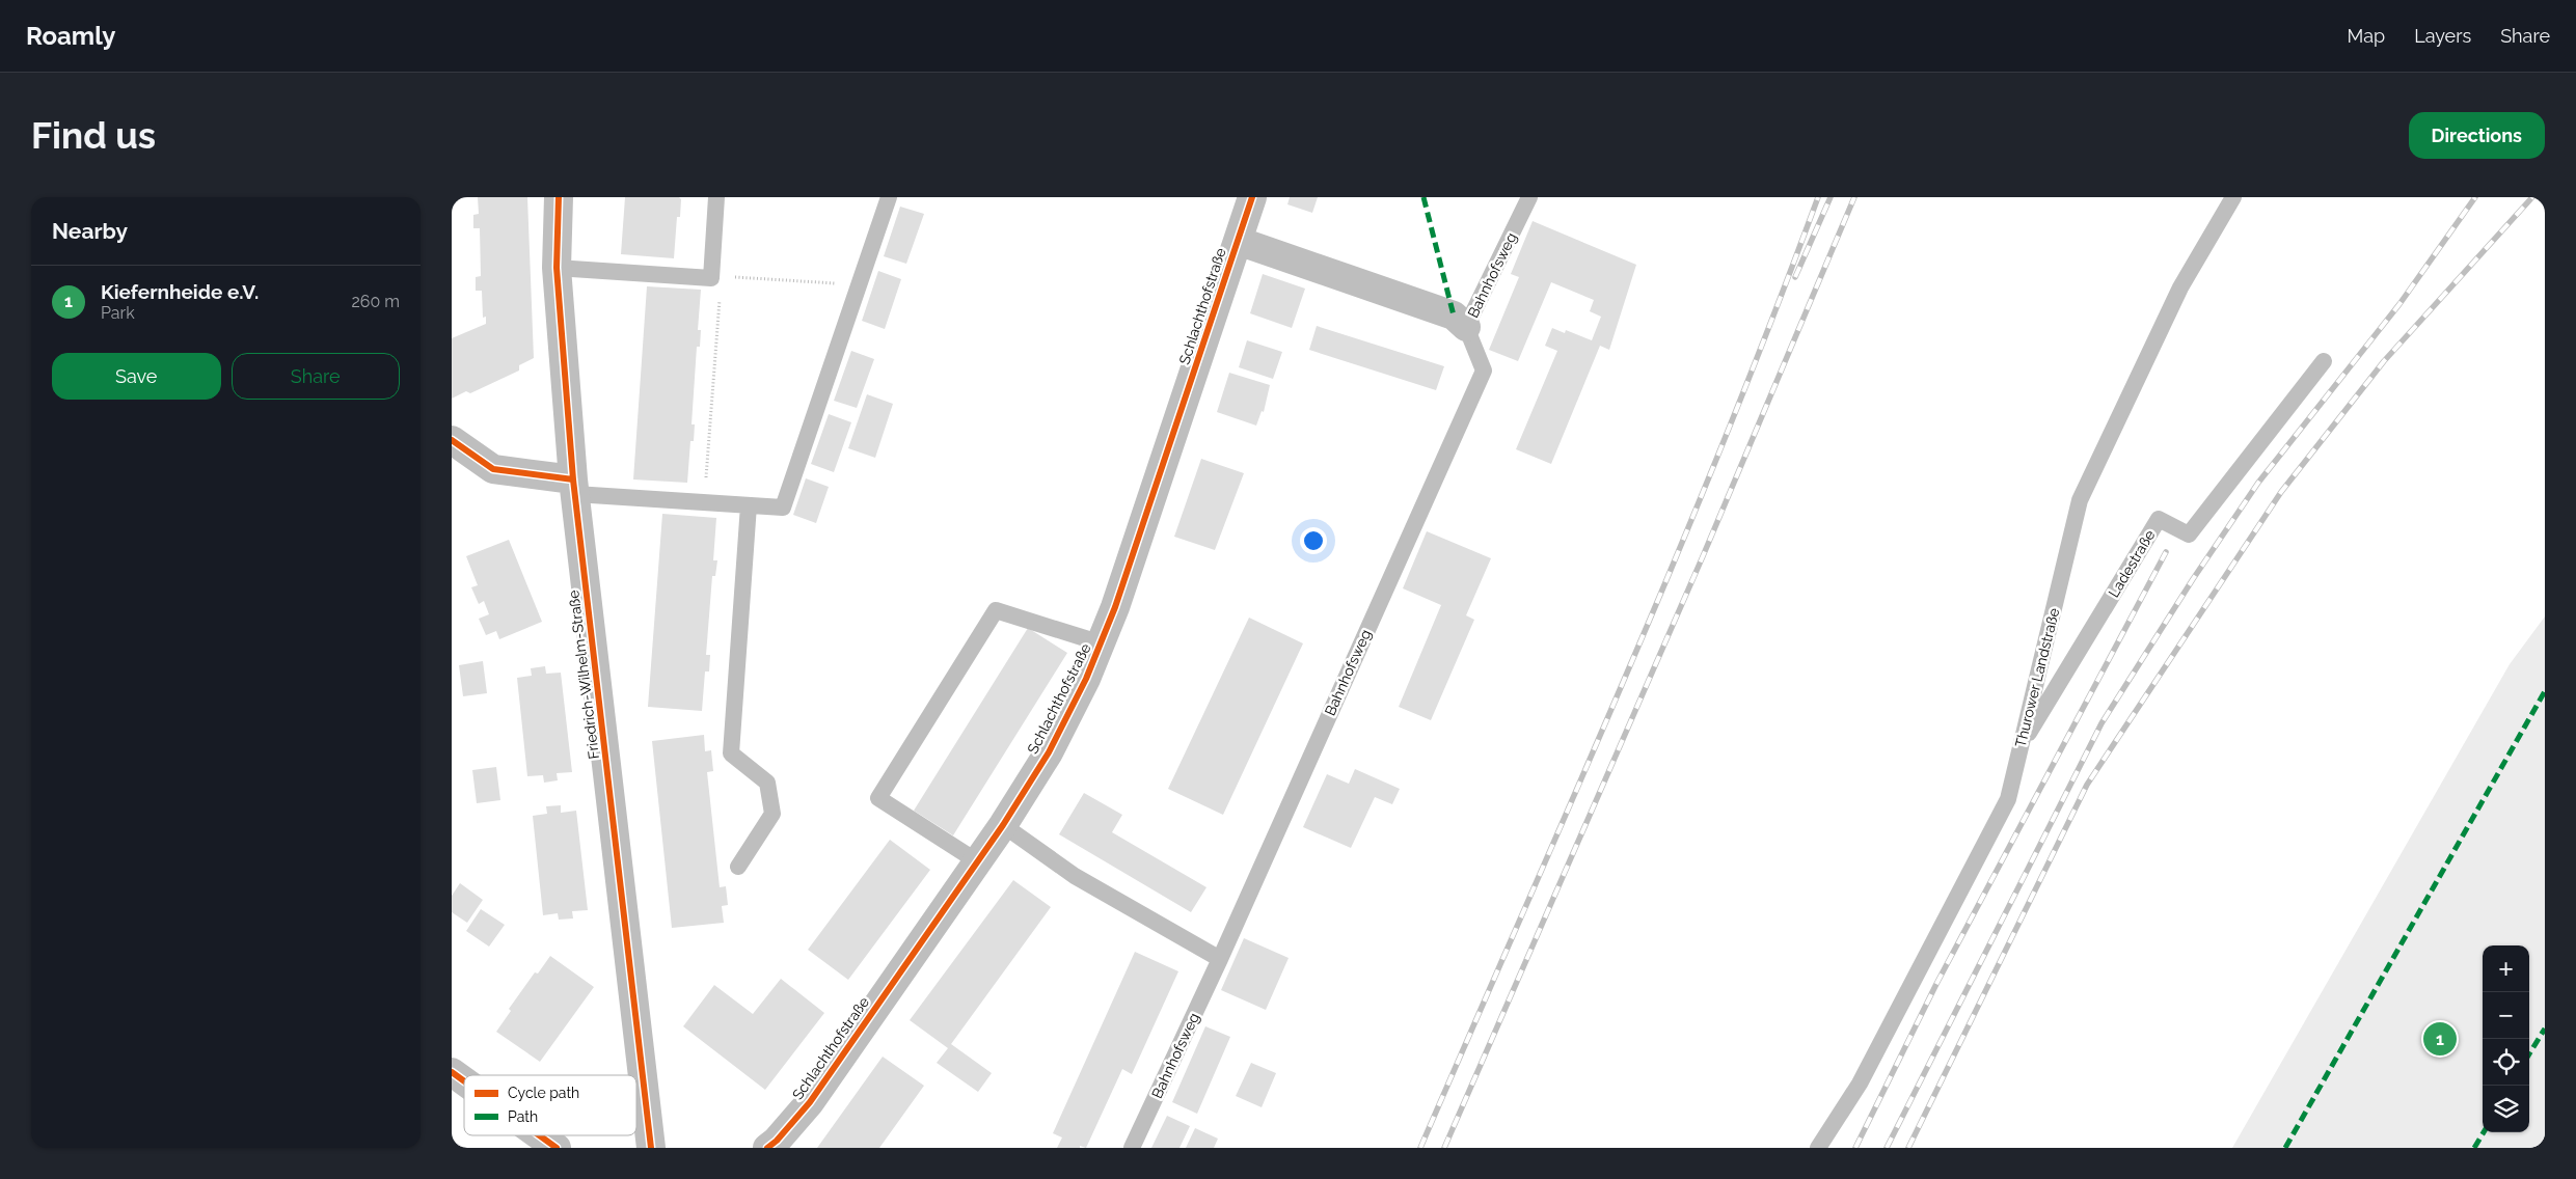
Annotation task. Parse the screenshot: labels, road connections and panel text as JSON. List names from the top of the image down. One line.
{"streets":{"street":["Schlachthofstraße","Friedrich-Wilhelm-Straße"],"lane":["Bahnhofsweg","Ladestraße","Thurower Landstraße"]},"crossings":[["Ladestraße","Thurower Landstraße"]],"legend":["Cycle path","Path"],"page":{"header":"Roamly","nav":["Map","Layers","Share"],"buttons":["Directions",["Save","Share"]],"title":"Find us","heading":"Nearby","list":[{"mark":"1","name":"Kiefernheide e.V.","note":"Park","value":"260 m"}],"map_buttons":["+","−"],"pins":"1"}}
